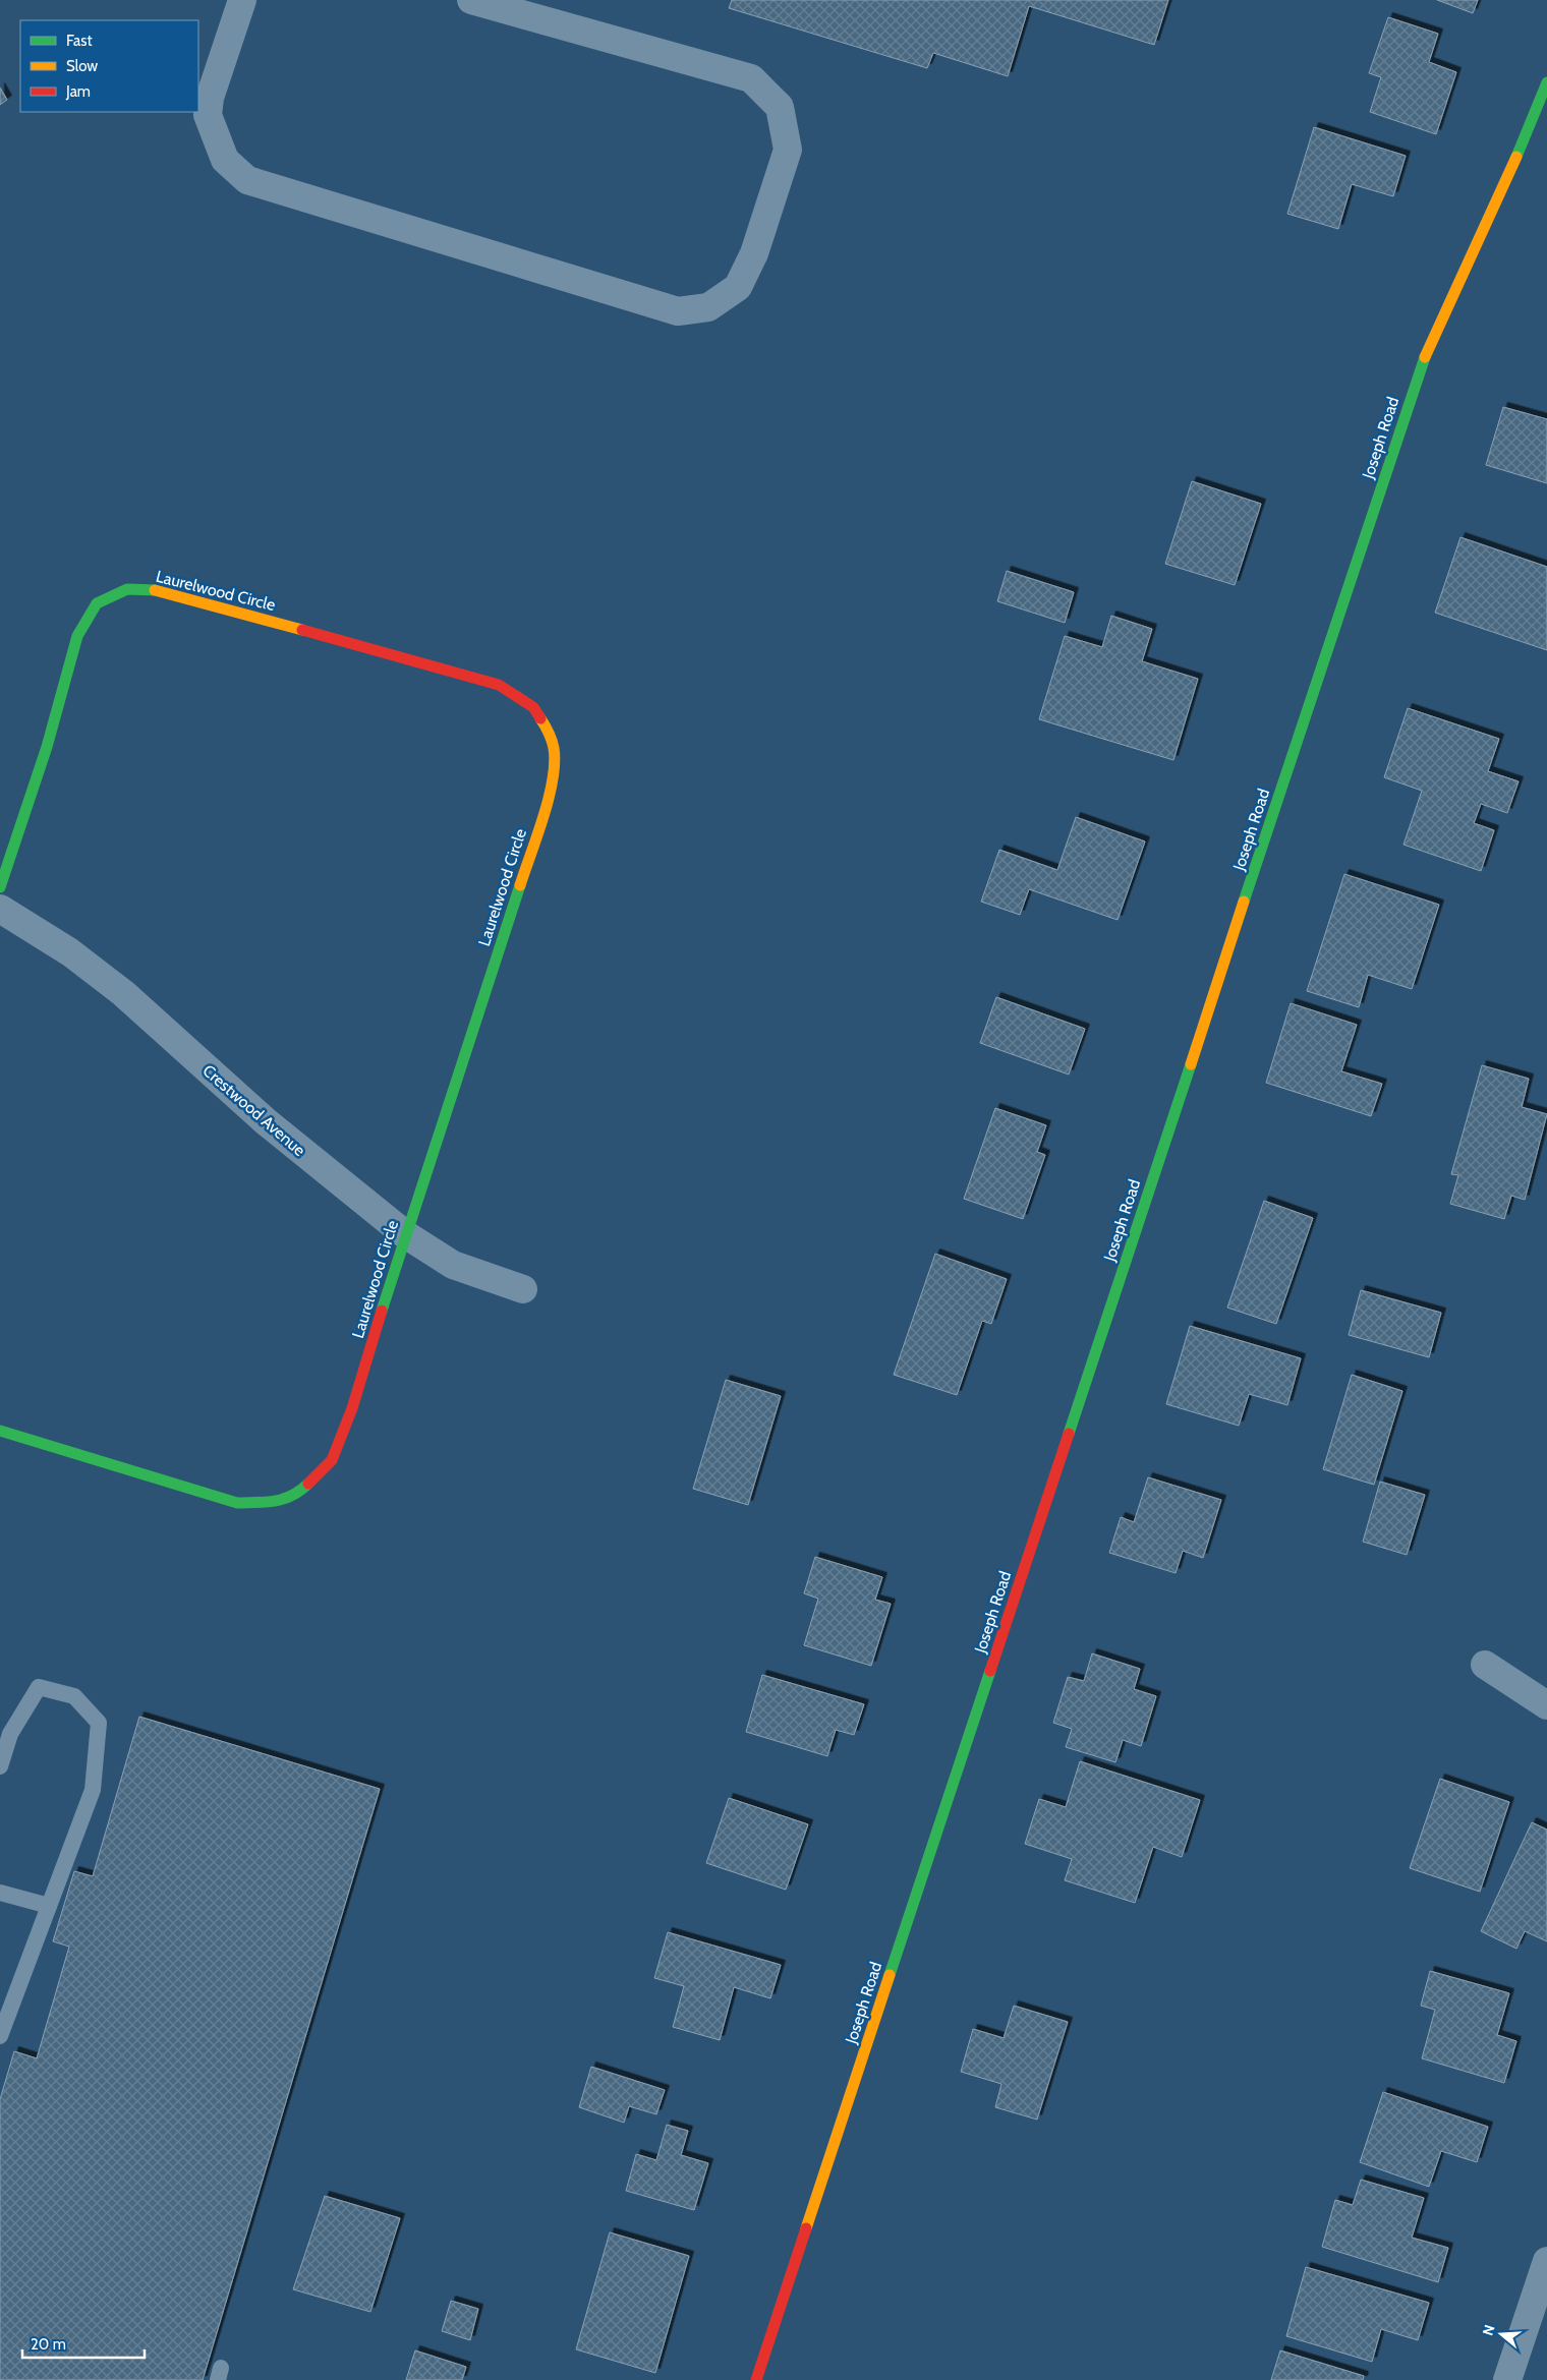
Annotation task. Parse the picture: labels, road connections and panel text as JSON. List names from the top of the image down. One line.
{"streets":{"street":["Joseph Road","Laurelwood Circle","Crestwood Avenue"]},"crossings":[["Laurelwood Circle","Crestwood Avenue"]],"legend":["Fast","Slow","Jam"],"scale_bar":"20 m","north":"left"}
